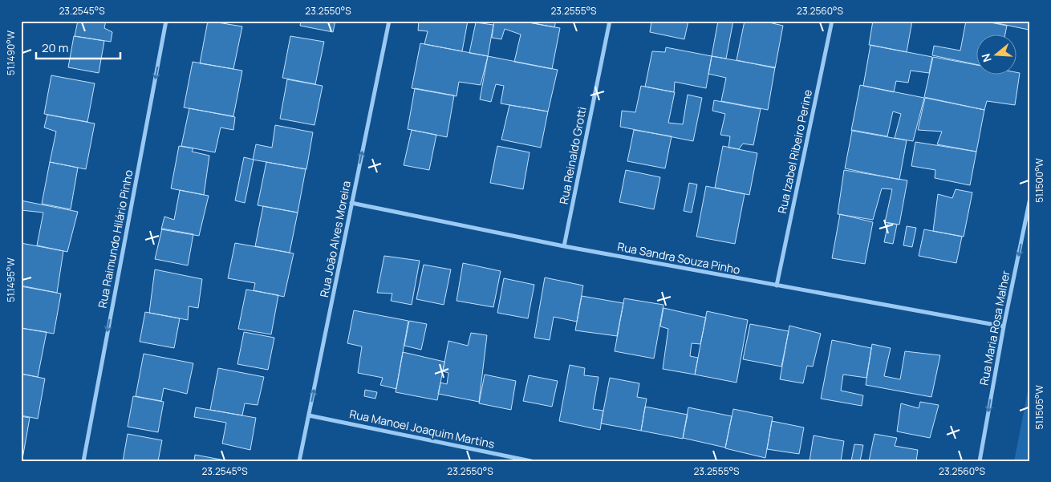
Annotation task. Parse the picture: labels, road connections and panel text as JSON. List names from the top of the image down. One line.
{"streets":{"street":["Rua Izabel Ribeiro Perine","Rua Reinaldo Grotti","Rua Raimundo Hilário Pinho","Rua João Alves Moreira","Rua Sandra Souza Pinho","Rua Maria Rosa Malher","Rua Manoel Joaquim Martins"]},"crossings":[["Rua Izabel Ribeiro Perine","Rua Sandra Souza Pinho"],["Rua Reinaldo Grotti","Rua Sandra Souza Pinho"],["Rua João Alves Moreira","Rua Sandra Souza Pinho"],["Rua João Alves Moreira","Rua Manoel Joaquim Martins"],["Rua Sandra Souza Pinho","Rua Maria Rosa Malher"]],"one_way":["Rua Raimundo Hilário Pinho","Rua João Alves Moreira","Rua Maria Rosa Malher"],"scale_bar":"20 m","north":"left","coordinates":["23.2545°S","23.2550°S","23.2555°S","23.2560°S","51.1490°W","51.1500°W","51.1495°W","51.1505°W"]}
